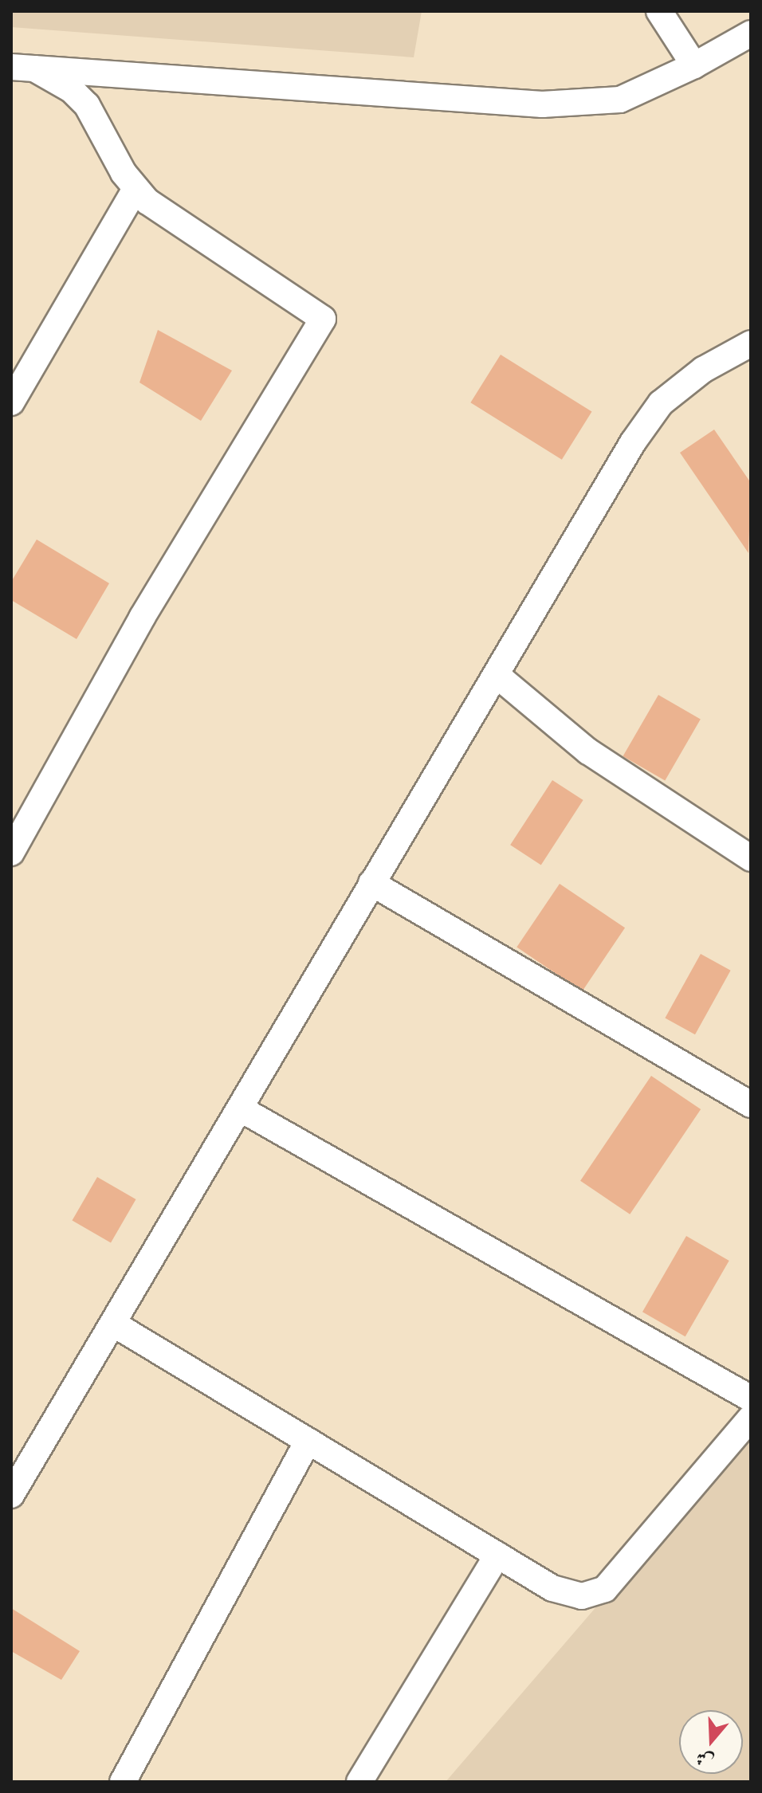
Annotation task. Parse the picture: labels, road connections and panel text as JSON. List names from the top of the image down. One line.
{"north":"bottom"}
